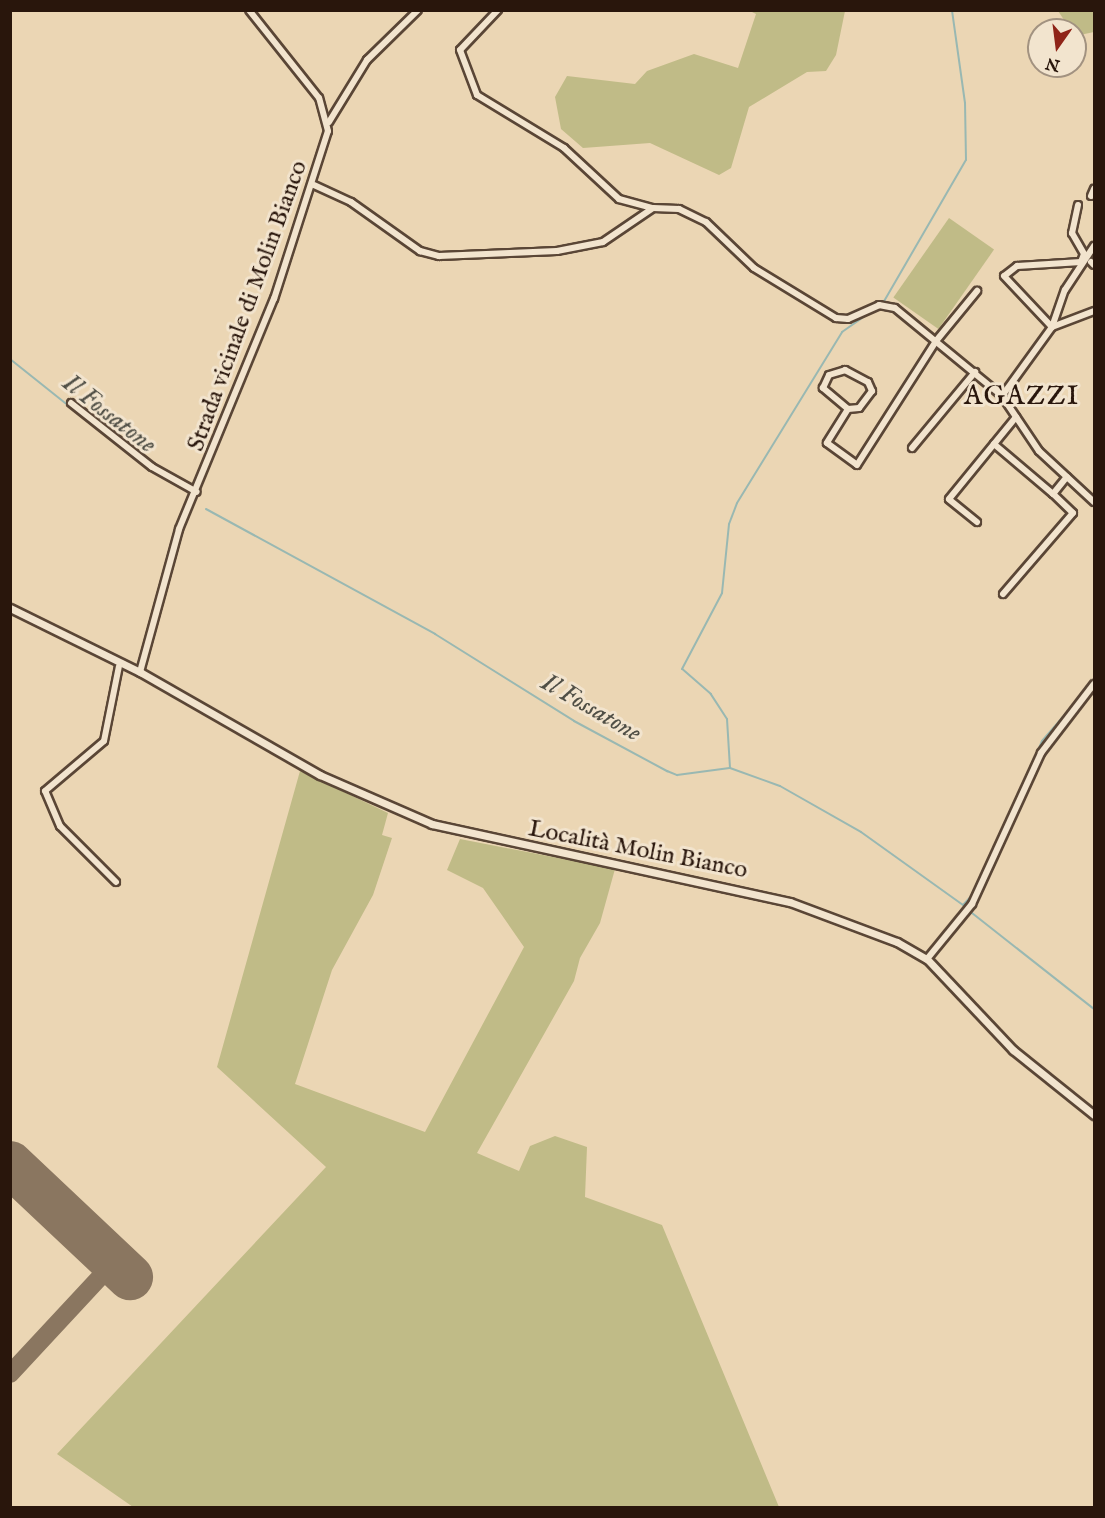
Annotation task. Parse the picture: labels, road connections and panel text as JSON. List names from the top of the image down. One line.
{"streets":{"street":["Strada vicinale di Molin Bianco","Località Molin Bianco"]},"crossings":[["Strada vicinale di Molin Bianco","Località Molin Bianco"]],"districts":["AGAZZI"],"water":["Il Fossatone"],"north":"bottom"}
